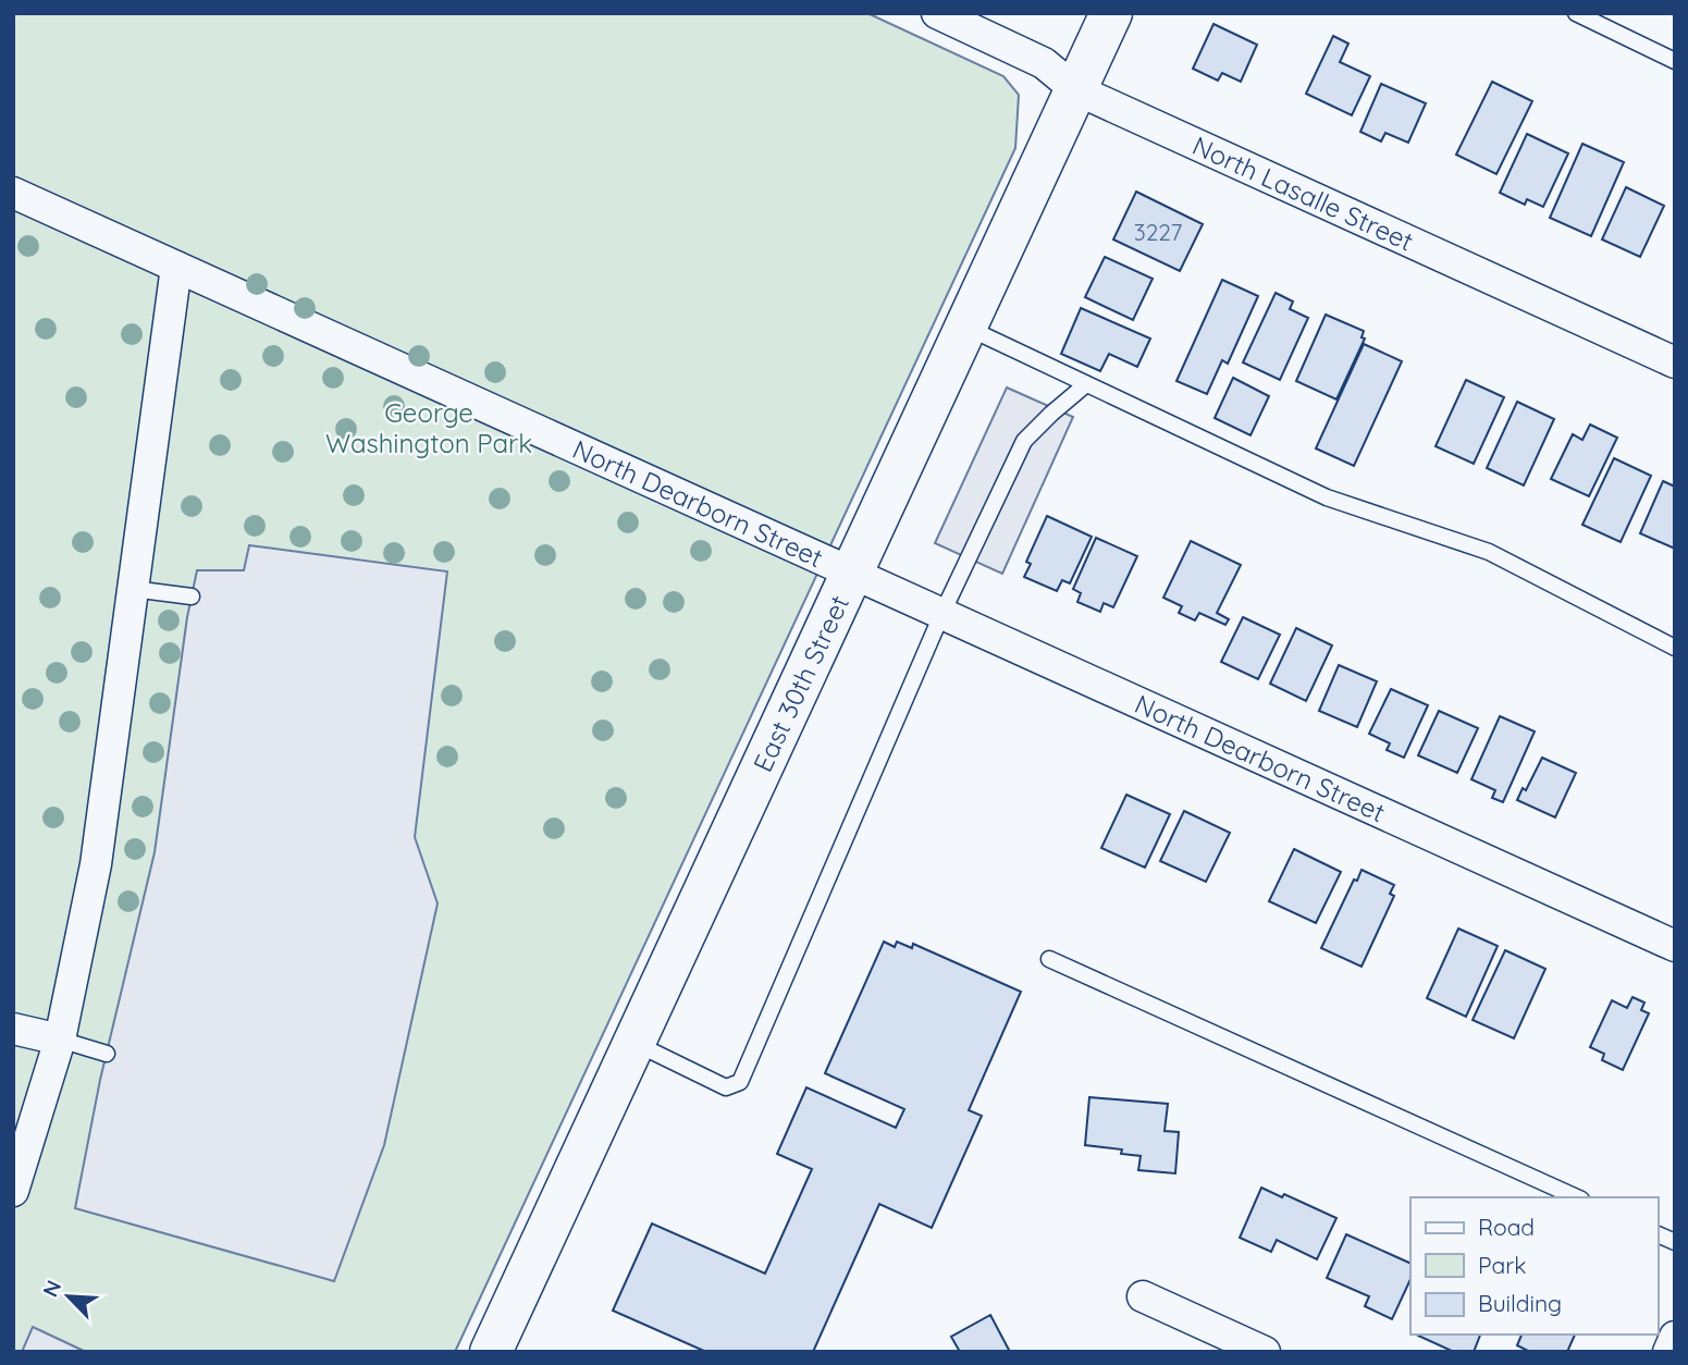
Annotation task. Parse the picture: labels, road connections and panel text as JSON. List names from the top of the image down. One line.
{"streets":{"main road":["East 30th Street"],"street":["North Lasalle Street","North Dearborn Street"]},"crossings":[["North Lasalle Street","East 30th Street"],["North Dearborn Street","East 30th Street"]],"parks":["George Washington Park"],"house_numbers":["3227"],"legend":["Road","Park","Building"],"north":"top left"}
